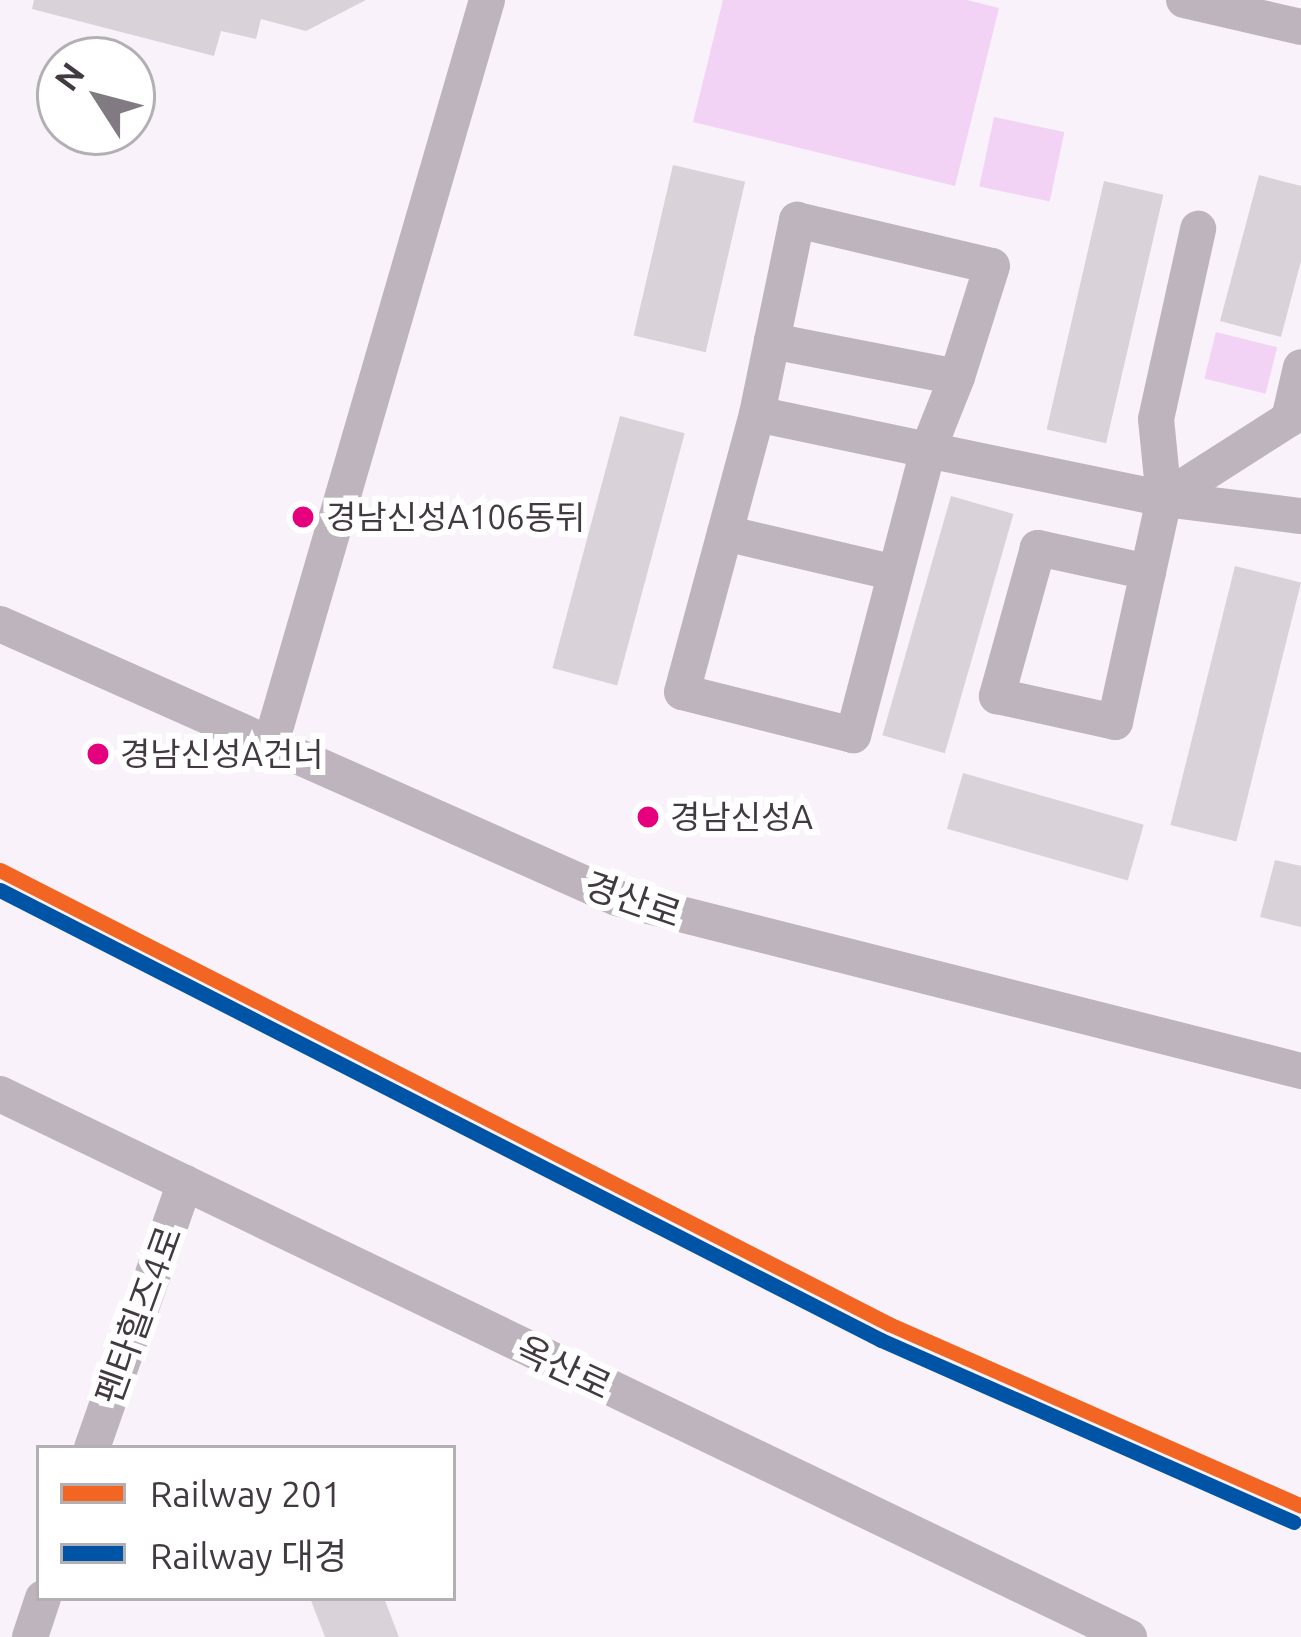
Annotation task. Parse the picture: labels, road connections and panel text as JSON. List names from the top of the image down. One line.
{"streets":{"street":["경산로","펜타힐즈4로","옥산로"]},"crossings":[["펜타힐즈4로","옥산로"]],"places":["경남신성A106동뒤","경남신성A건너","경남신성A"],"lines":["rail line 201","rail line 대경"],"legend":["Railway 201","Railway 대경"],"north":"top left"}
